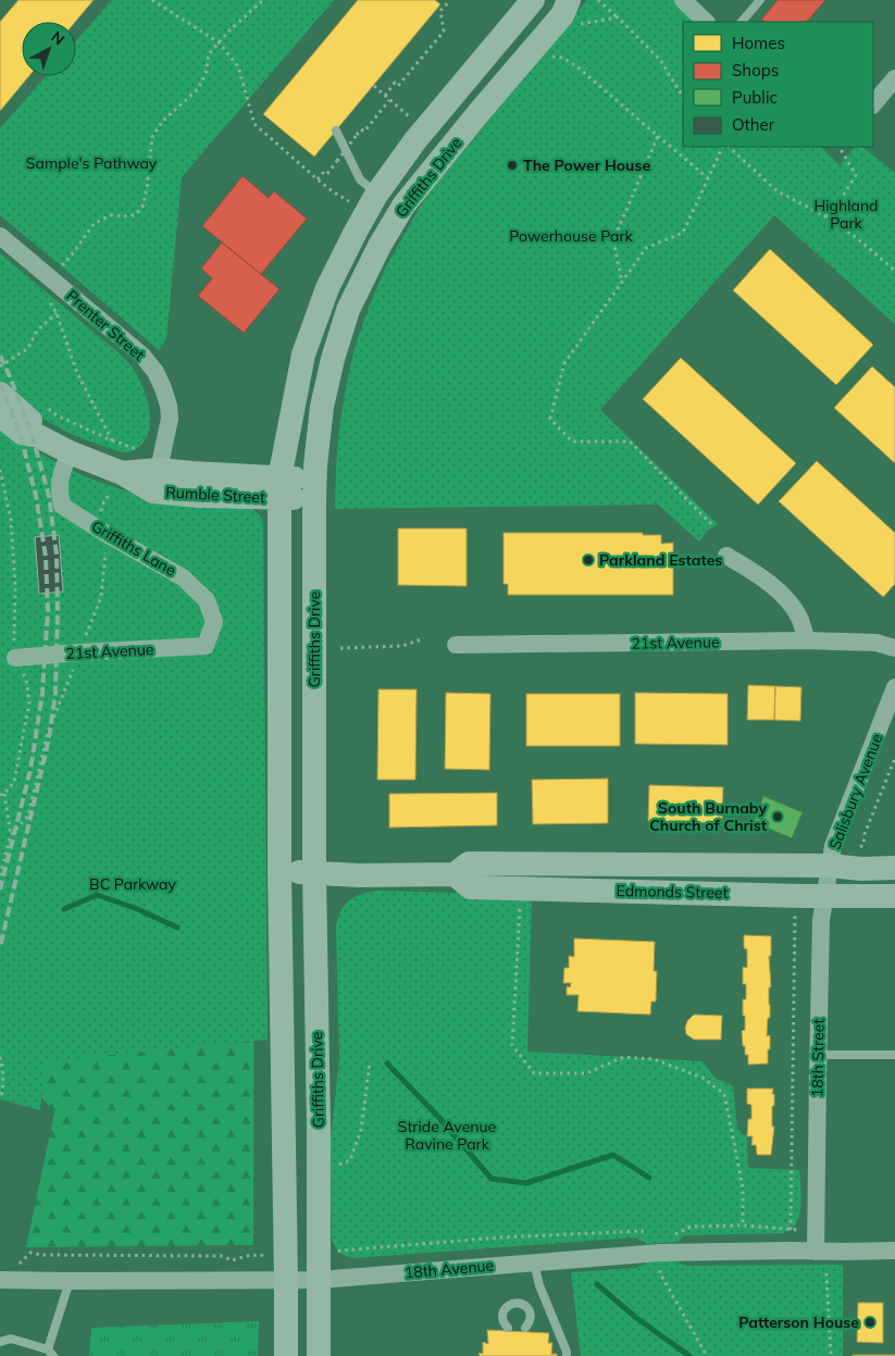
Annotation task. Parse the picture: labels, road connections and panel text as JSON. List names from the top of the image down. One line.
{"streets":{"main road":["Griffiths Drive","Rumble Street","Edmonds Street"],"street":["Prenter Street","Griffiths Lane","21st Avenue","Salisbury Avenue","18th Street","18th Avenue"]},"crossings":[["Griffiths Drive","Rumble Street"],["Griffiths Drive","Edmonds Street"],["Griffiths Drive","18th Avenue"],["Prenter Street","Rumble Street"],["Rumble Street","Griffiths Lane"],["Griffiths Lane","21st Avenue"],["Salisbury Avenue","Edmonds Street"],["Salisbury Avenue","18th Street"],["Edmonds Street","18th Street"],["18th Street","18th Avenue"]],"parks":["Sample's Pathway","Highland Park","Powerhouse Park","BC Parkway","Stride Avenue Ravine Park"],"places":["The Power House","Parkland Estates","South Burnaby Church of Christ","Patterson House"],"legend":["Homes","Shops","Public","Other"],"north":"top right"}
